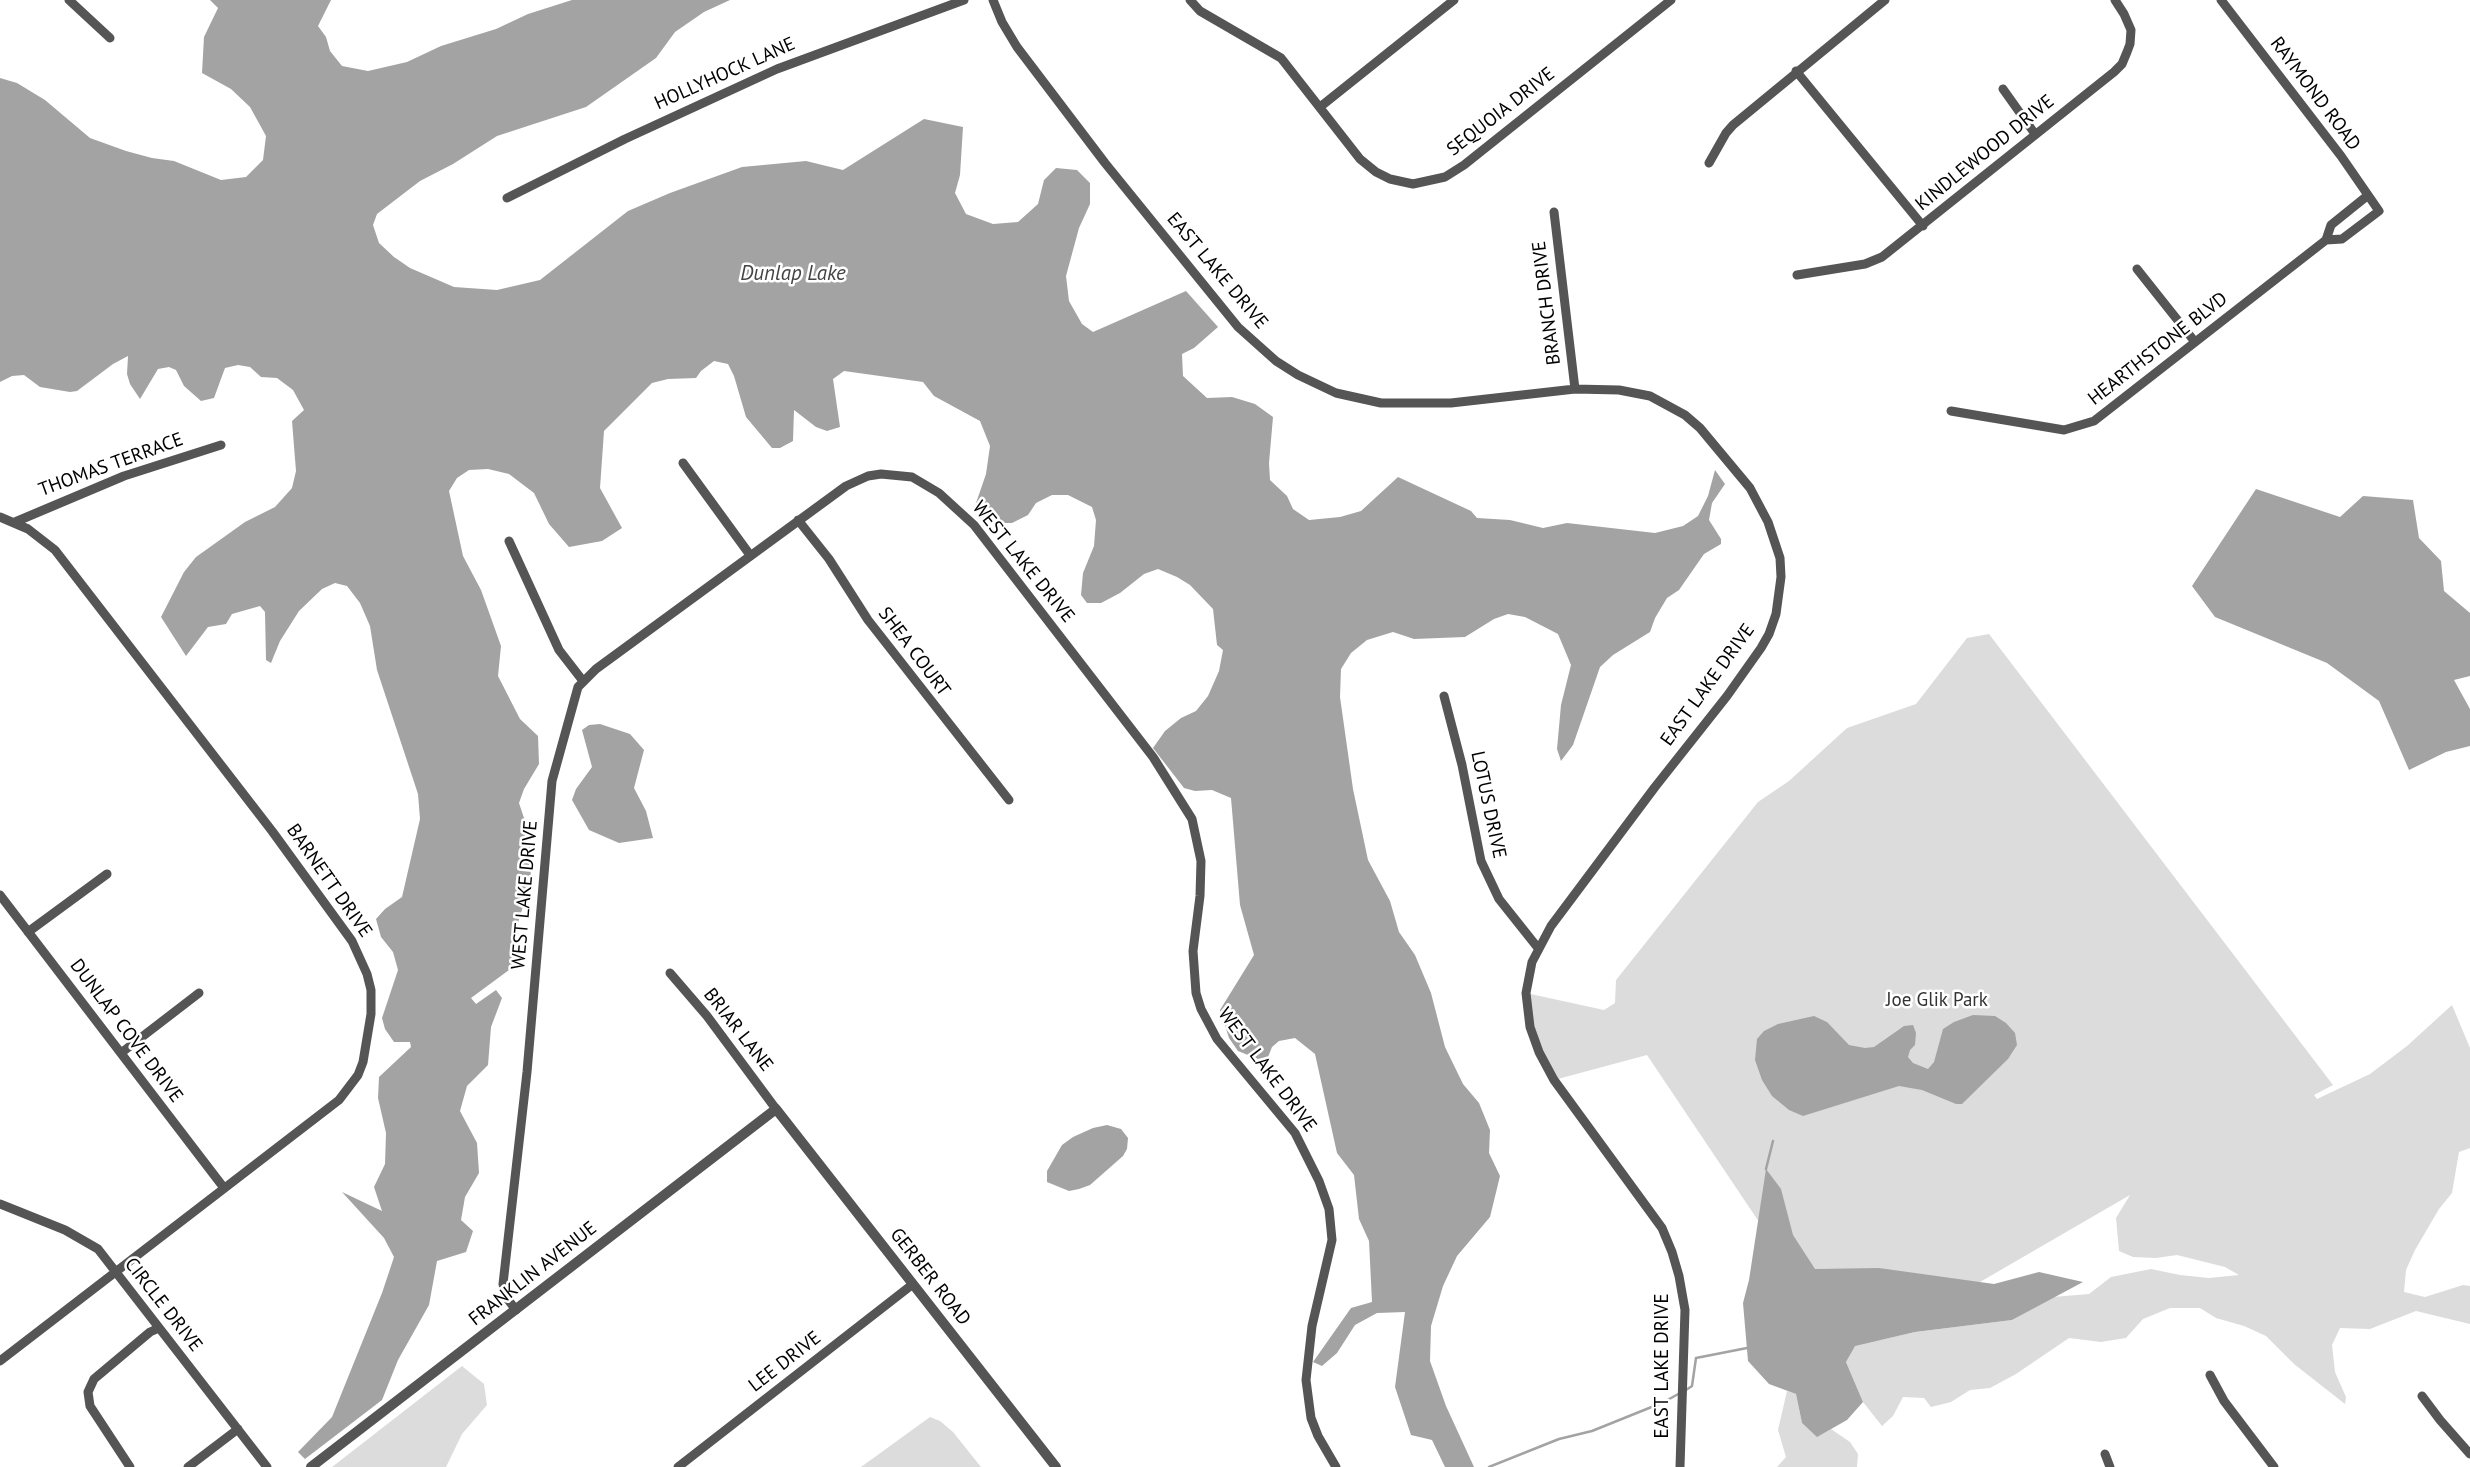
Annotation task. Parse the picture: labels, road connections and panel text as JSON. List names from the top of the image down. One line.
{"streets":{"street":["HOLLYHOCK LANE","RAYMOND ROAD","SEQUOIA DRIVE","KINDLEWOOD DRIVE","EAST LAKE DRIVE","BRANCH DRIVE","HEARTHSTONE BLVD","THOMAS TERRACE","WEST LAKE DRIVE","SHEA COURT","LOTUS DRIVE","BARNETT DRIVE","BRIAR LANE","DUNLAP COVE DRIVE","FRANKLIN AVENUE","GERBER ROAD","CIRCLE DRIVE","LEE DRIVE"]},"crossings":[["RAYMOND ROAD","HEARTHSTONE BLVD"],["EAST LAKE DRIVE","BRANCH DRIVE"],["EAST LAKE DRIVE","LOTUS DRIVE"],["THOMAS TERRACE","BARNETT DRIVE"],["WEST LAKE DRIVE","SHEA COURT"],["WEST LAKE DRIVE","FRANKLIN AVENUE"],["BARNETT DRIVE","DUNLAP COVE DRIVE"],["BARNETT DRIVE","CIRCLE DRIVE"],["BRIAR LANE","FRANKLIN AVENUE"],["BRIAR LANE","GERBER ROAD"],["FRANKLIN AVENUE","GERBER ROAD"],["GERBER ROAD","LEE DRIVE"]],"water":["Dunlap Lake"],"parks":["Joe Glik Park"]}
